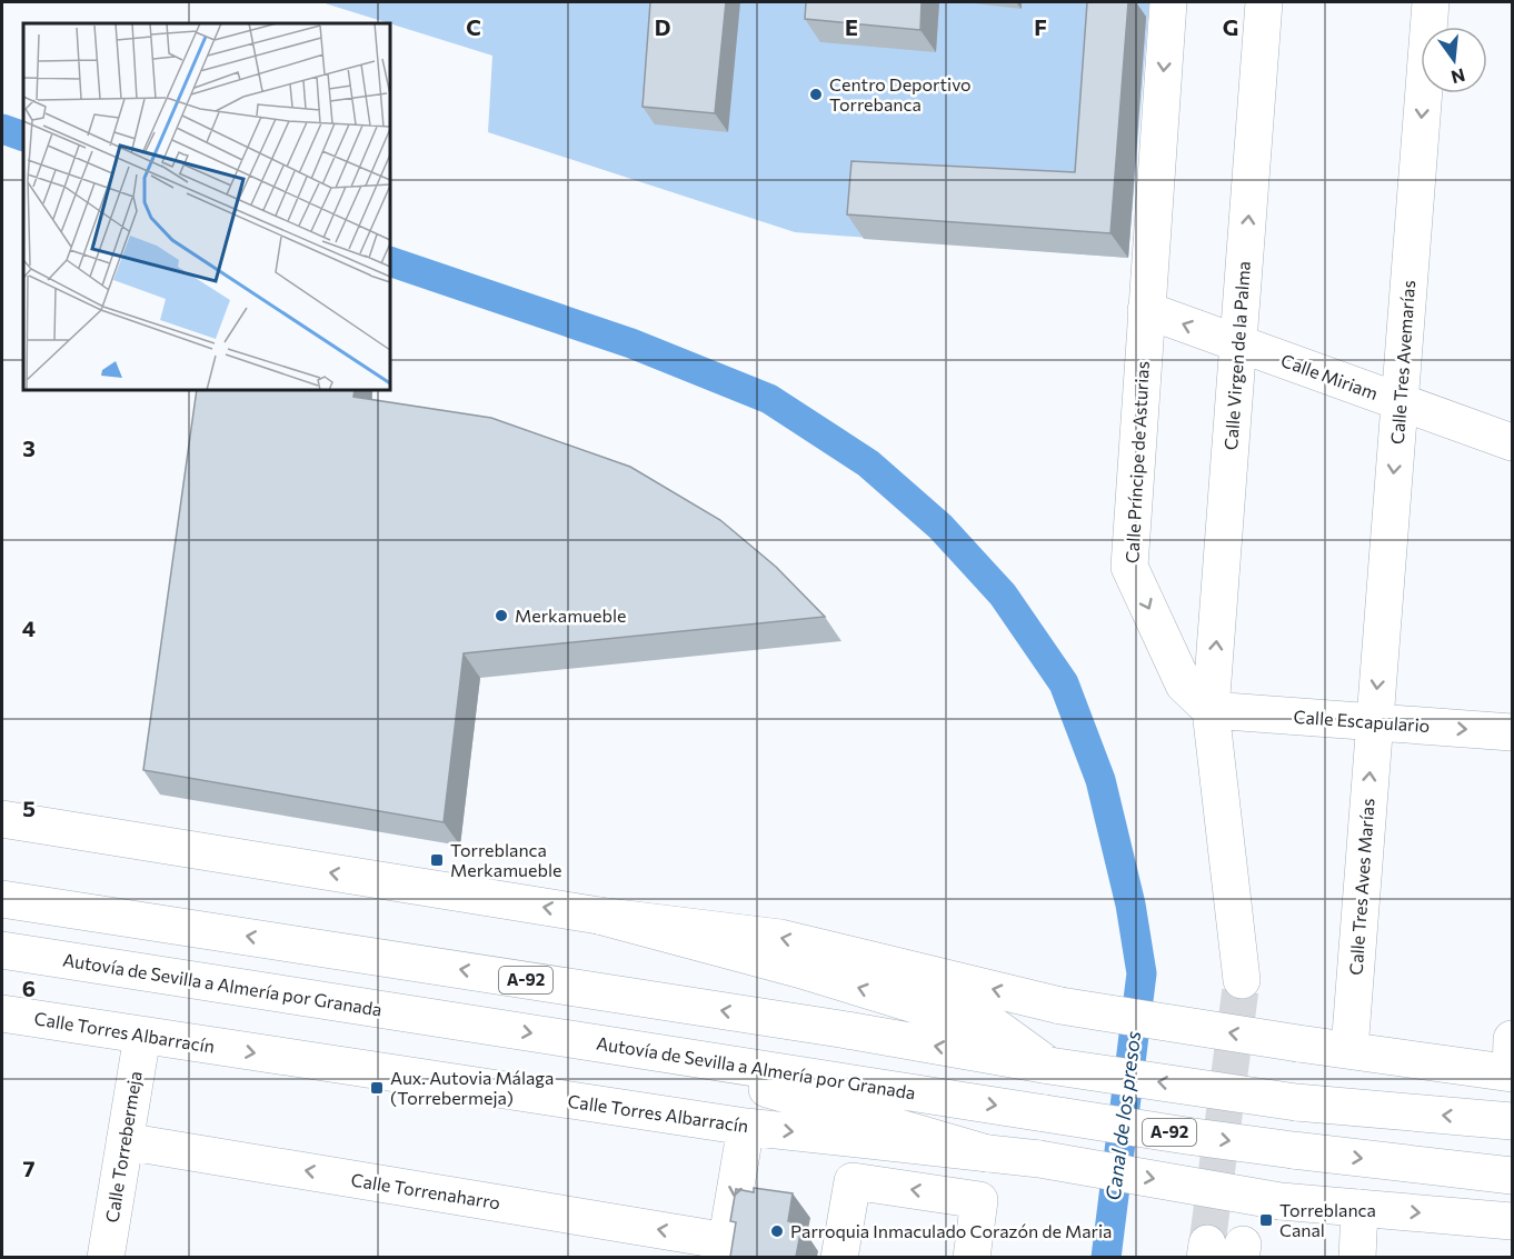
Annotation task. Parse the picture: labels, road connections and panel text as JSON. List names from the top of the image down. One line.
{"streets":{"main road":["Calle Virgen de la Palma","Calle Tres Avemarías","Calle Miriam","Calle Príncipe de Asturias","Calle Escapulario","Calle Tres Aves Marías","A-92","Autovía de Sevilla a Almería por Granada","Calle Torres Albarracín","Calle Torrebermeja","Calle Torrenaharro"]},"crossings":[["Calle Virgen de la Palma","Calle Miriam"],["Calle Virgen de la Palma","Calle Príncipe de Asturias"],["Calle Virgen de la Palma","Calle Escapulario"],["Calle Tres Avemarías","Calle Miriam"],["Calle Tres Avemarías","Calle Escapulario"],["Calle Tres Avemarías","Calle Tres Aves Marías"],["Calle Miriam","Calle Príncipe de Asturias"],["Calle Príncipe de Asturias","Calle Escapulario"],["Calle Escapulario","Calle Tres Aves Marías"],["Calle Torres Albarracín","Calle Torrebermeja"],["Calle Torrebermeja","Calle Torrenaharro"]],"one_way":["Calle Virgen de la Palma","Calle Tres Avemarías","Calle Príncipe de Asturias"],"water":["Canal de los presos"],"places":{"other":["Centro Deportivo Torrebanca","Merkamueble","Parroquia Inmaculado Corazón de Maria"],"transit":["Torreblanca Merkamueble","Aux. Autovia Málaga (Torrebermeja)","Torreblanca Canal"]},"north":"bottom","grid":{"columns":["C","D","E","F","G"],"rows":["3","4","5","6","7"]}}
